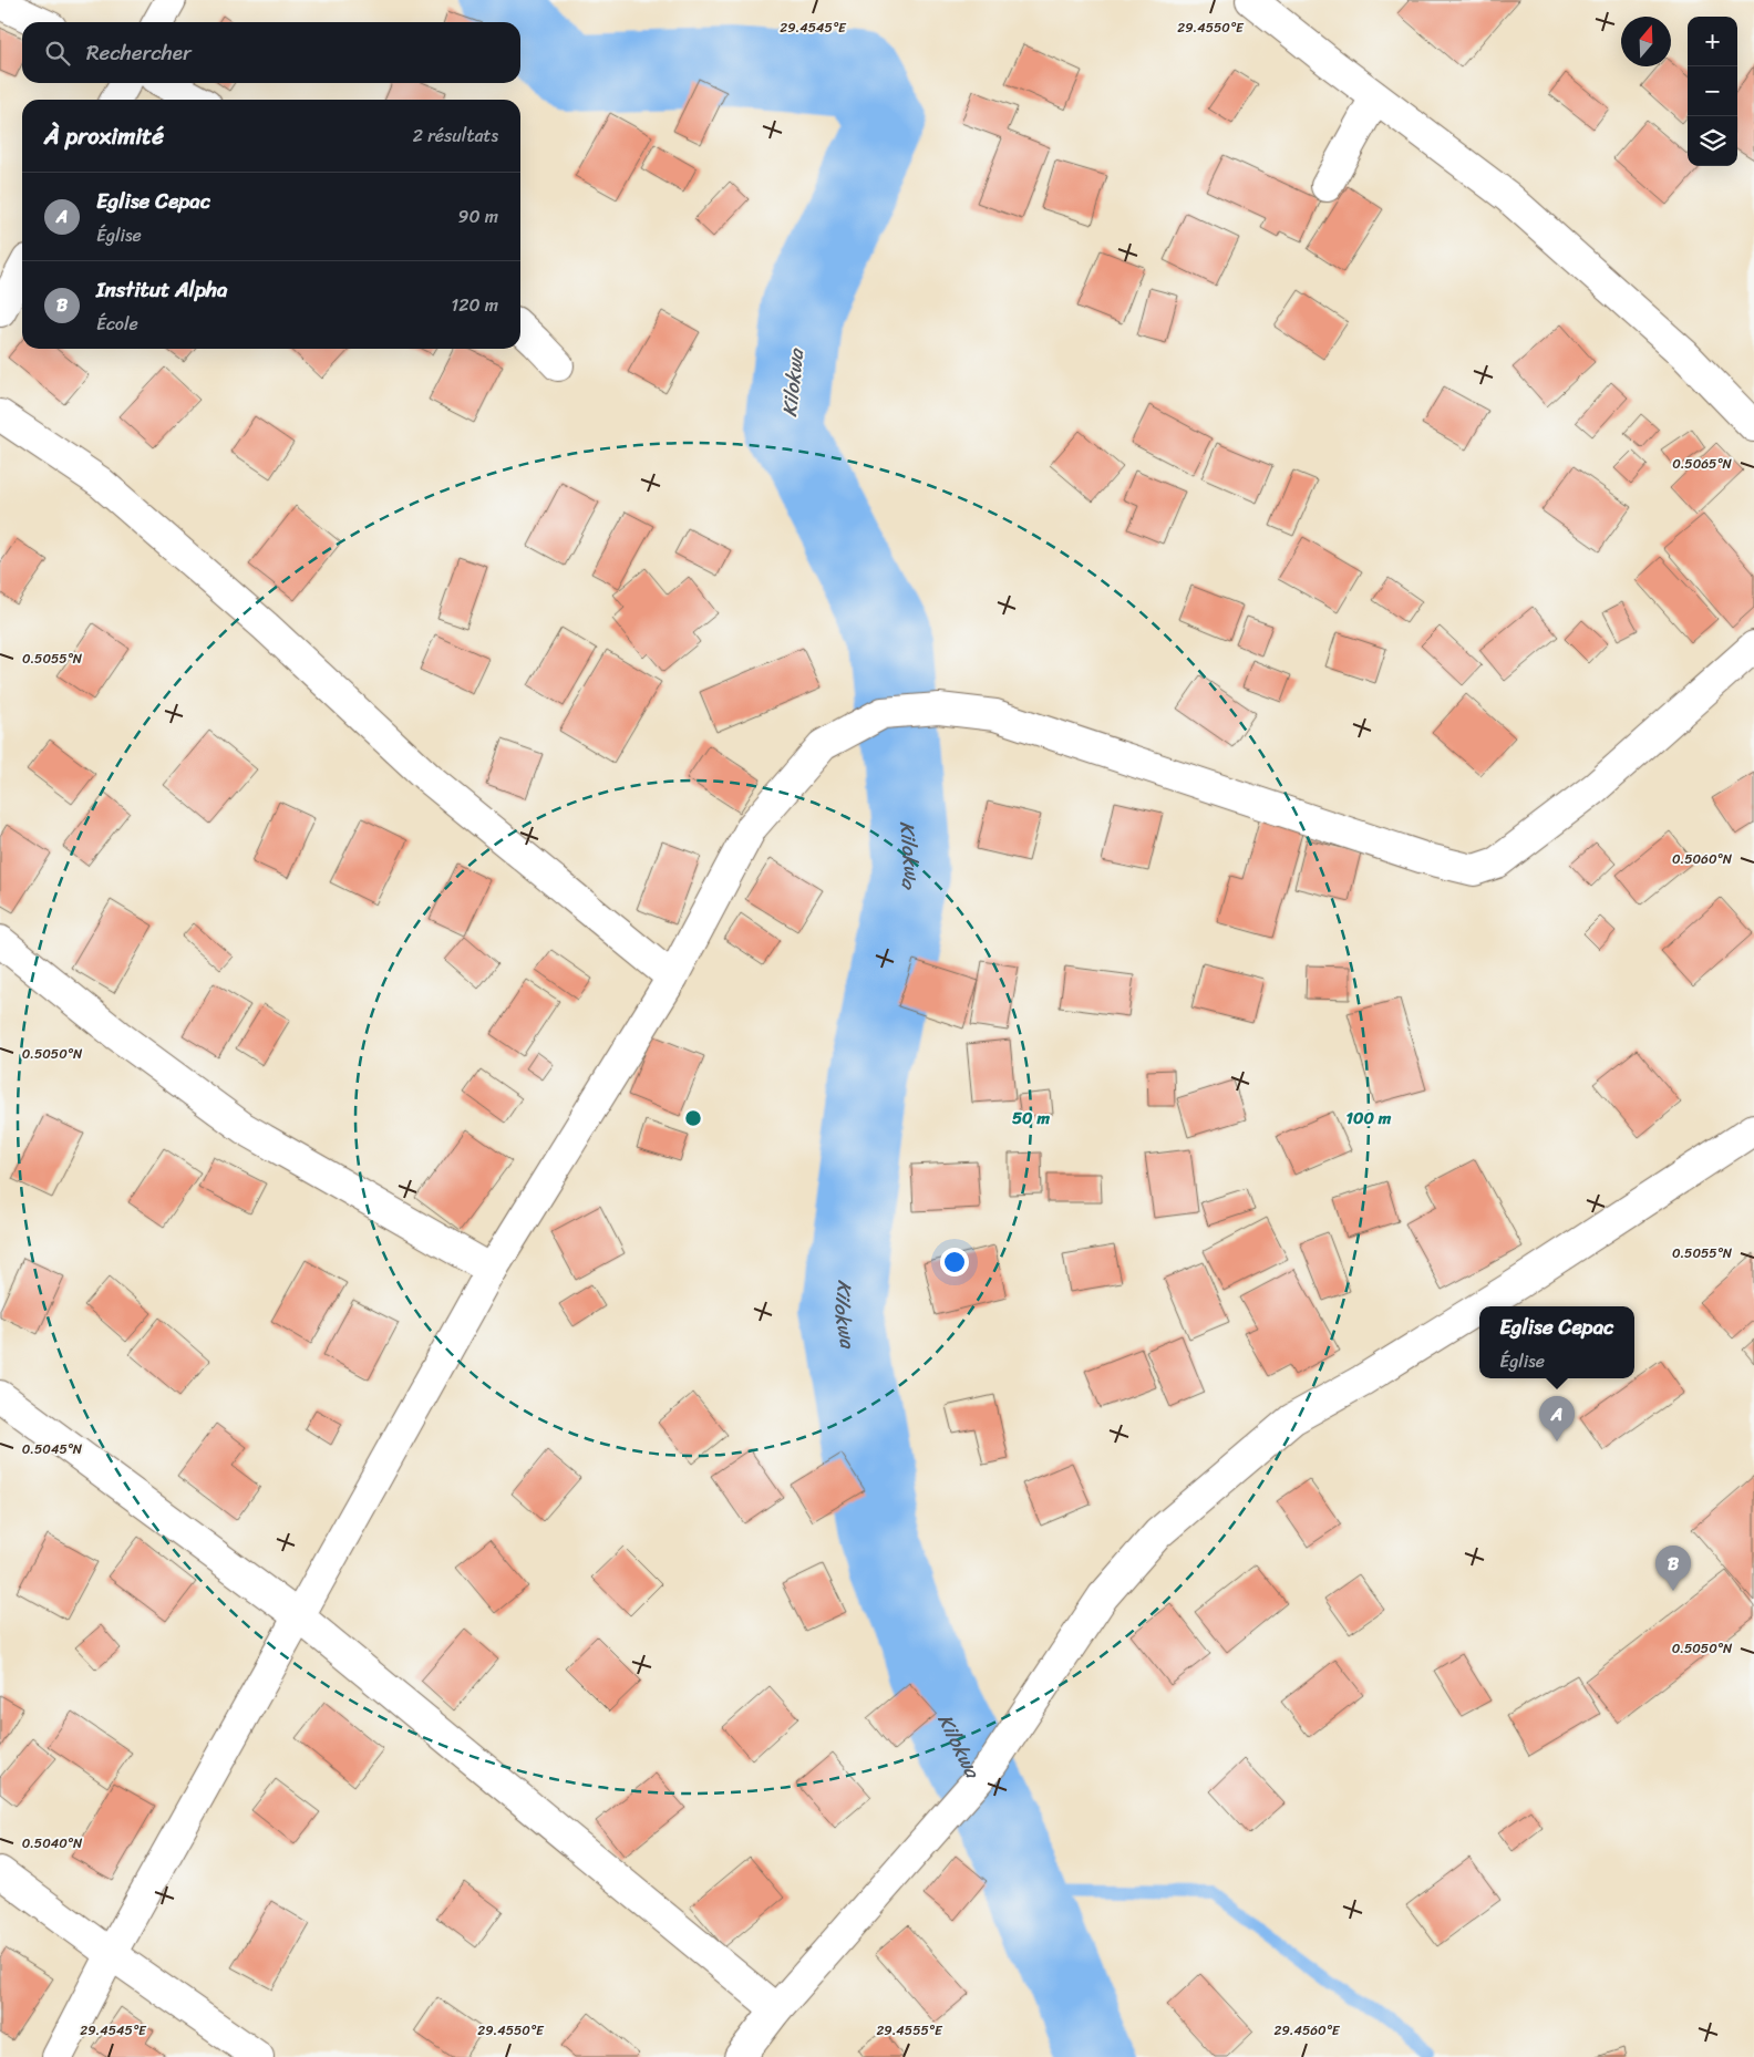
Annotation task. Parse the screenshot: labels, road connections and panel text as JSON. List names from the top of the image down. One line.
{"water":["Kilokwa"],"north":"top","page":{"map_buttons":["+","−"],"search":"Rechercher","heading":["À proximité","2 résultats"],"list":[{"mark":"A","name":"Eglise Cepac","note":"Église","value":"90 m"},{"mark":"B","name":"Institut Alpha","note":"École","value":"120 m"}],"popup":["Eglise Cepac","Église"],"pins":["A","B"]},"coordinates":["29.4545°E","29.4550°E","0.5065°N","0.5055°N","0.5060°N","0.5050°N","0.5045°N","0.5040°N","29.4555°E","29.4560°E"],"rings":["50 m","100 m"]}
